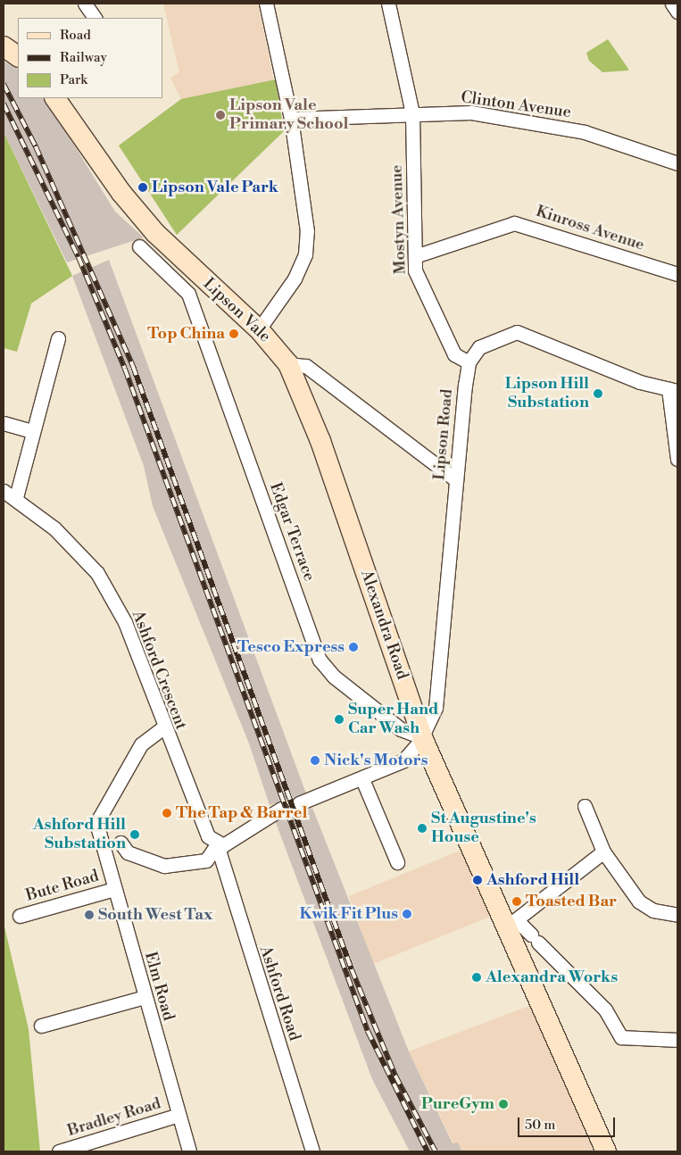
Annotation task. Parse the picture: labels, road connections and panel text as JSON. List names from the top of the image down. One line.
{"streets":{"main road":["Lipson Vale","Alexandra Road"],"street":["Clinton Avenue","Mostyn Avenue","Kinross Avenue","Lipson Road","Edgar Terrace","Ashford Crescent","Bute Road","Elm Road","Ashford Road","Bradley Road"]},"crossings":[["Clinton Avenue","Mostyn Avenue"],["Mostyn Avenue","Kinross Avenue"],["Mostyn Avenue","Lipson Road"],["Lipson Vale","Alexandra Road"],["Lipson Road","Edgar Terrace"],["Lipson Road","Alexandra Road"],["Edgar Terrace","Alexandra Road"],["Ashford Crescent","Elm Road"],["Ashford Crescent","Ashford Road"],["Bute Road","Elm Road"],["Elm Road","Bradley Road"]],"places":["Lipson Vale Primary School","Lipson Vale Park","Top China","Lipson Hill Substation","Tesco Express","Super Hand Car Wash","Nick's Motors","The Tap & Barrel","St Augustine's House","Ashford Hill Substation","Ashford Hill","Toasted Bar","Kwik Fit Plus","South West Tax","Alexandra Works","PureGym"],"legend":["Road","Railway","Park"],"scale_bar":"50 m"}
